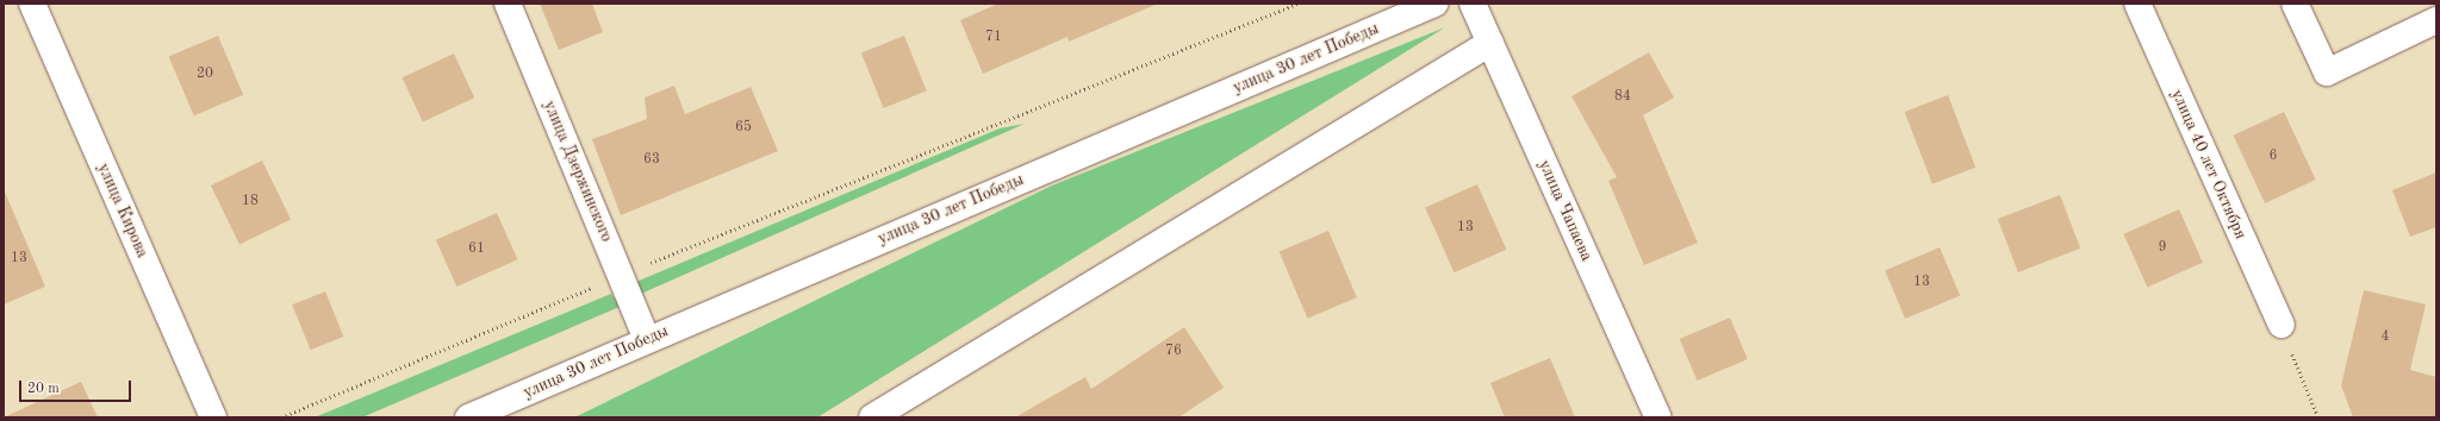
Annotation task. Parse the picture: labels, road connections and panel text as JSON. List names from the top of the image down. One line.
{"streets":{"street":["улица 30 лет Победы","улица 40 лет Октября","улица Дзержинского","улица Кирова","улица Чапаева"]},"crossings":[["улица 30 лет Победы","улица Дзержинского"]],"house_numbers":["71","20","84","65","6","63","18","13","9","61","13","13","4","76"],"scale_bar":"20 m"}
